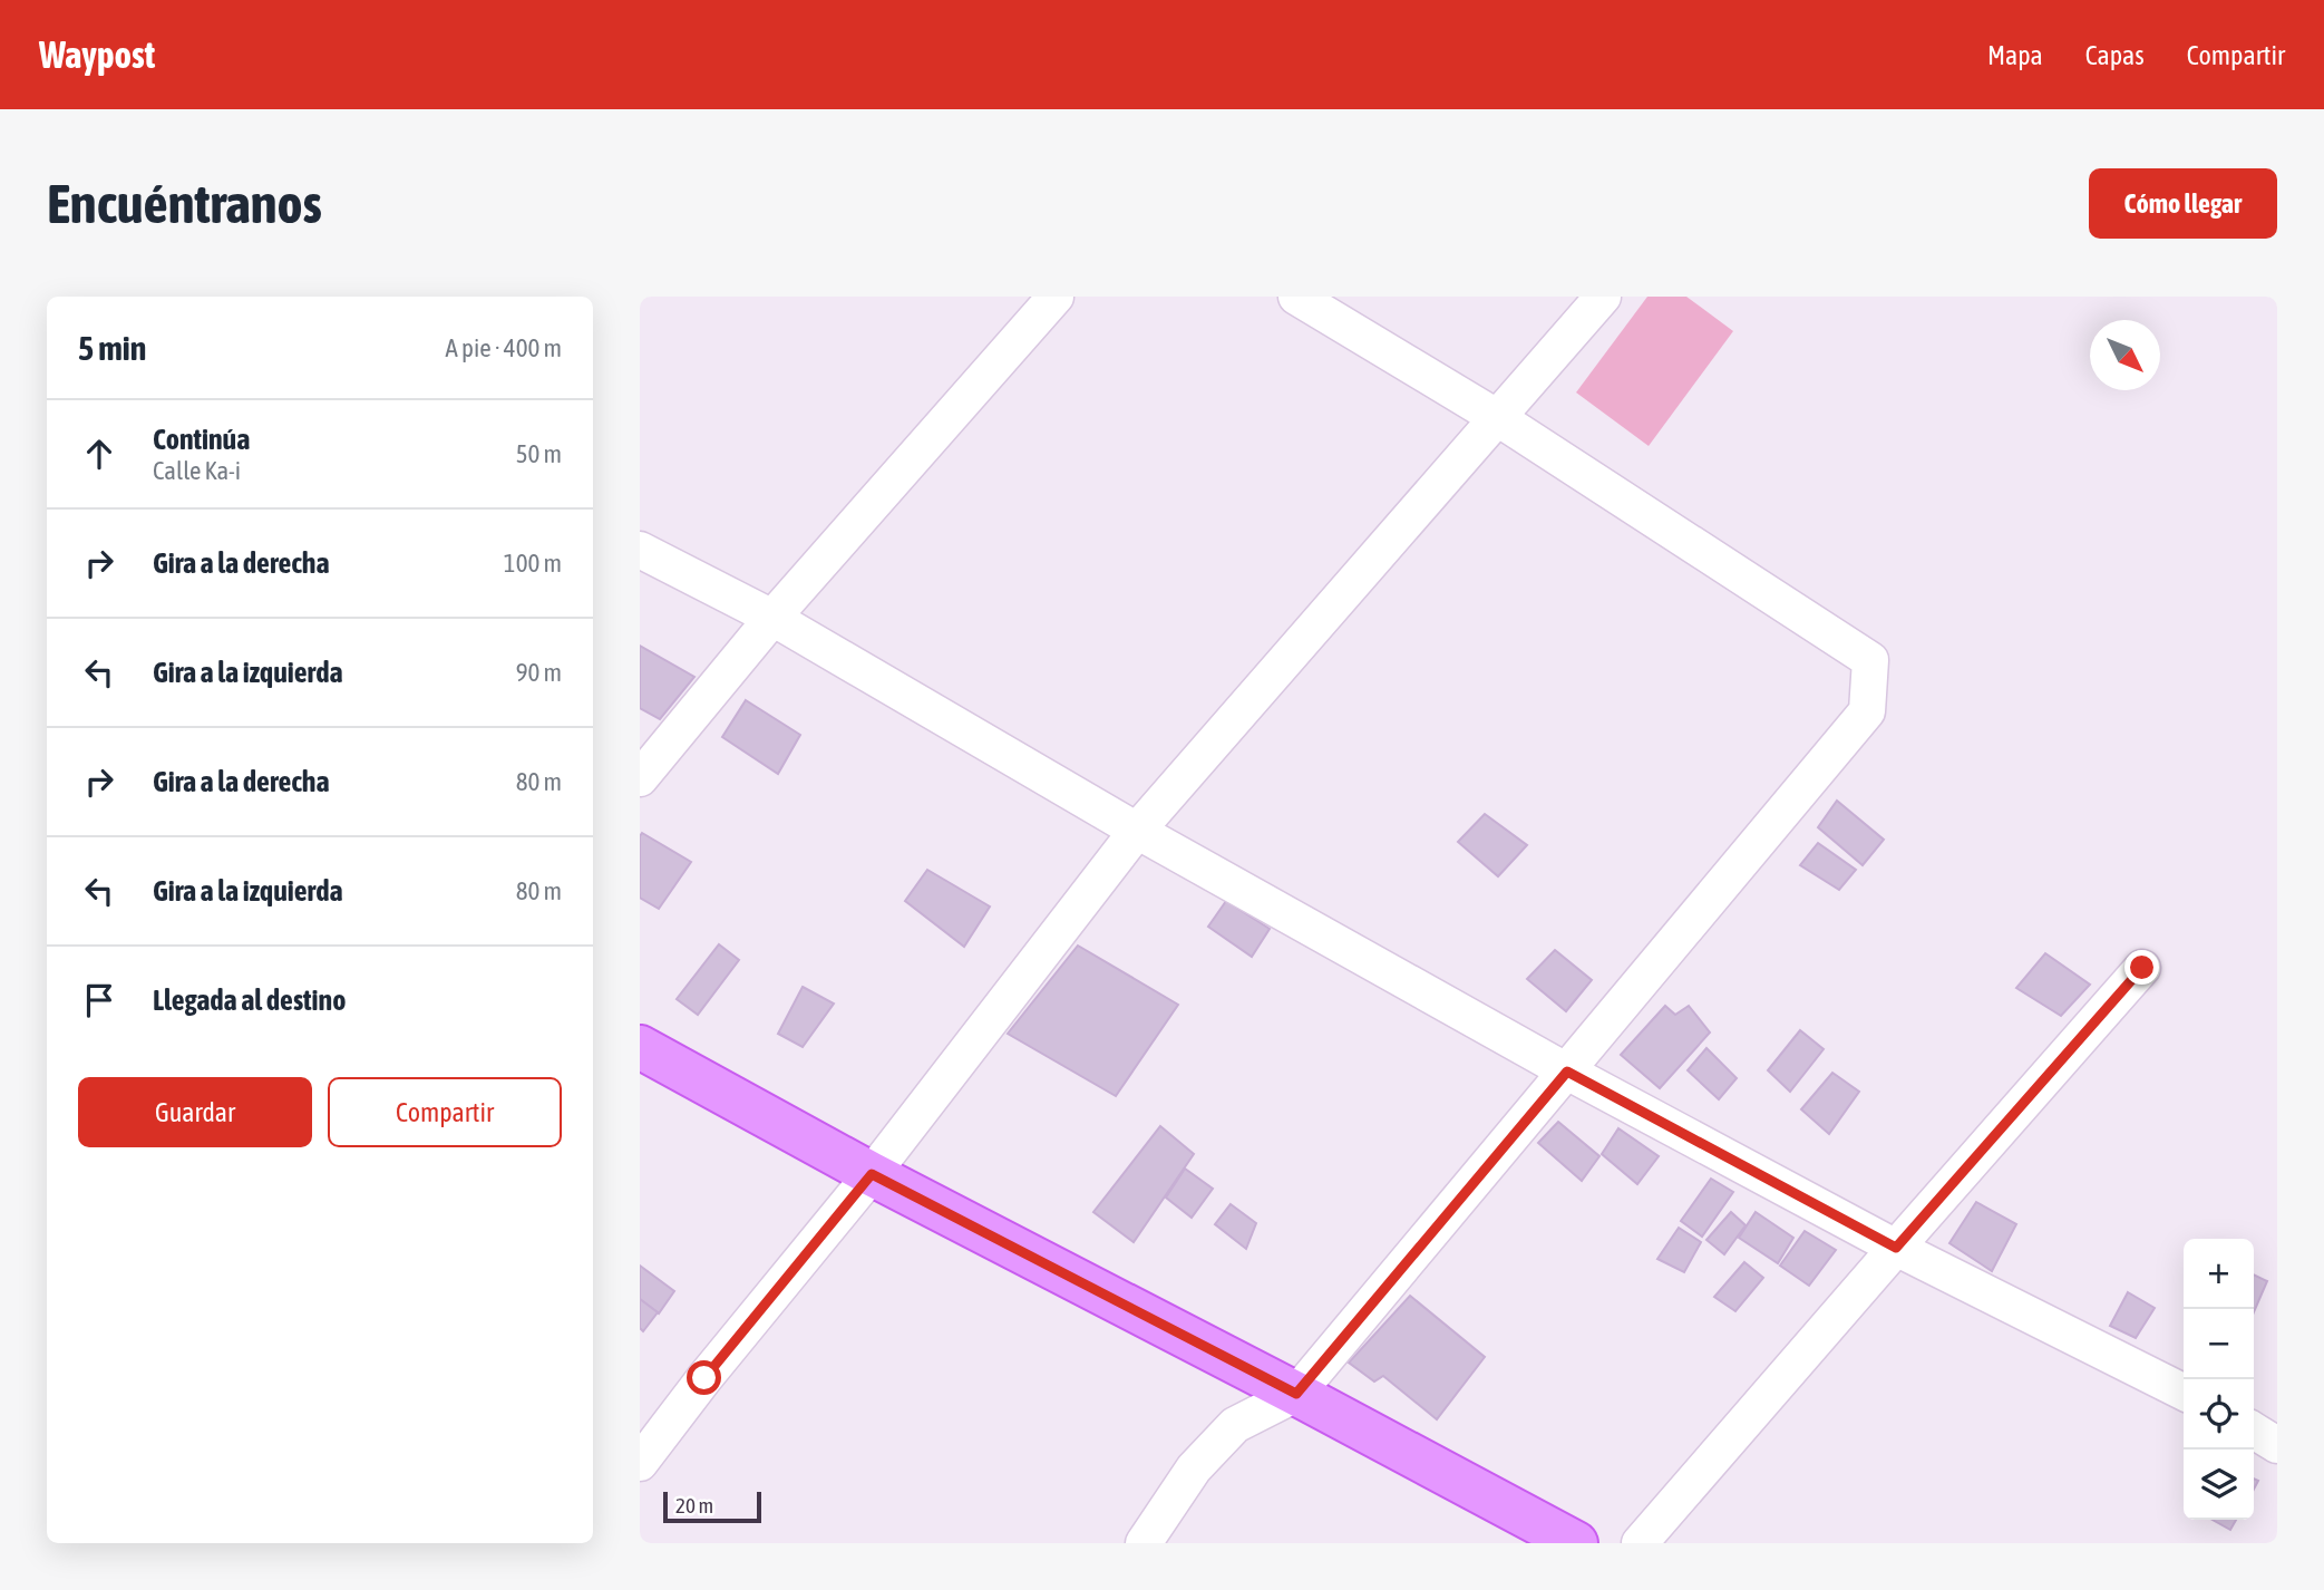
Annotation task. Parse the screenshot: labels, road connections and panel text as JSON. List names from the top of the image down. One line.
{"scale_bar":"20 m","north":"bottom right","page":{"header":"Waypost","nav":["Mapa","Capas","Compartir"],"buttons":["Cómo llegar",["Guardar","Compartir"]],"title":"Encuéntranos","heading":["5 min","A pie · 400 m"],"list":[["Continúa","Calle Ka-i","50 m"],["Gira a la derecha","100 m"],["Gira a la izquierda","90 m"],["Gira a la derecha","80 m"],["Gira a la izquierda","80 m"],"Llegada al destino"],"map_buttons":["+","−"],"scale":"20 m"}}
